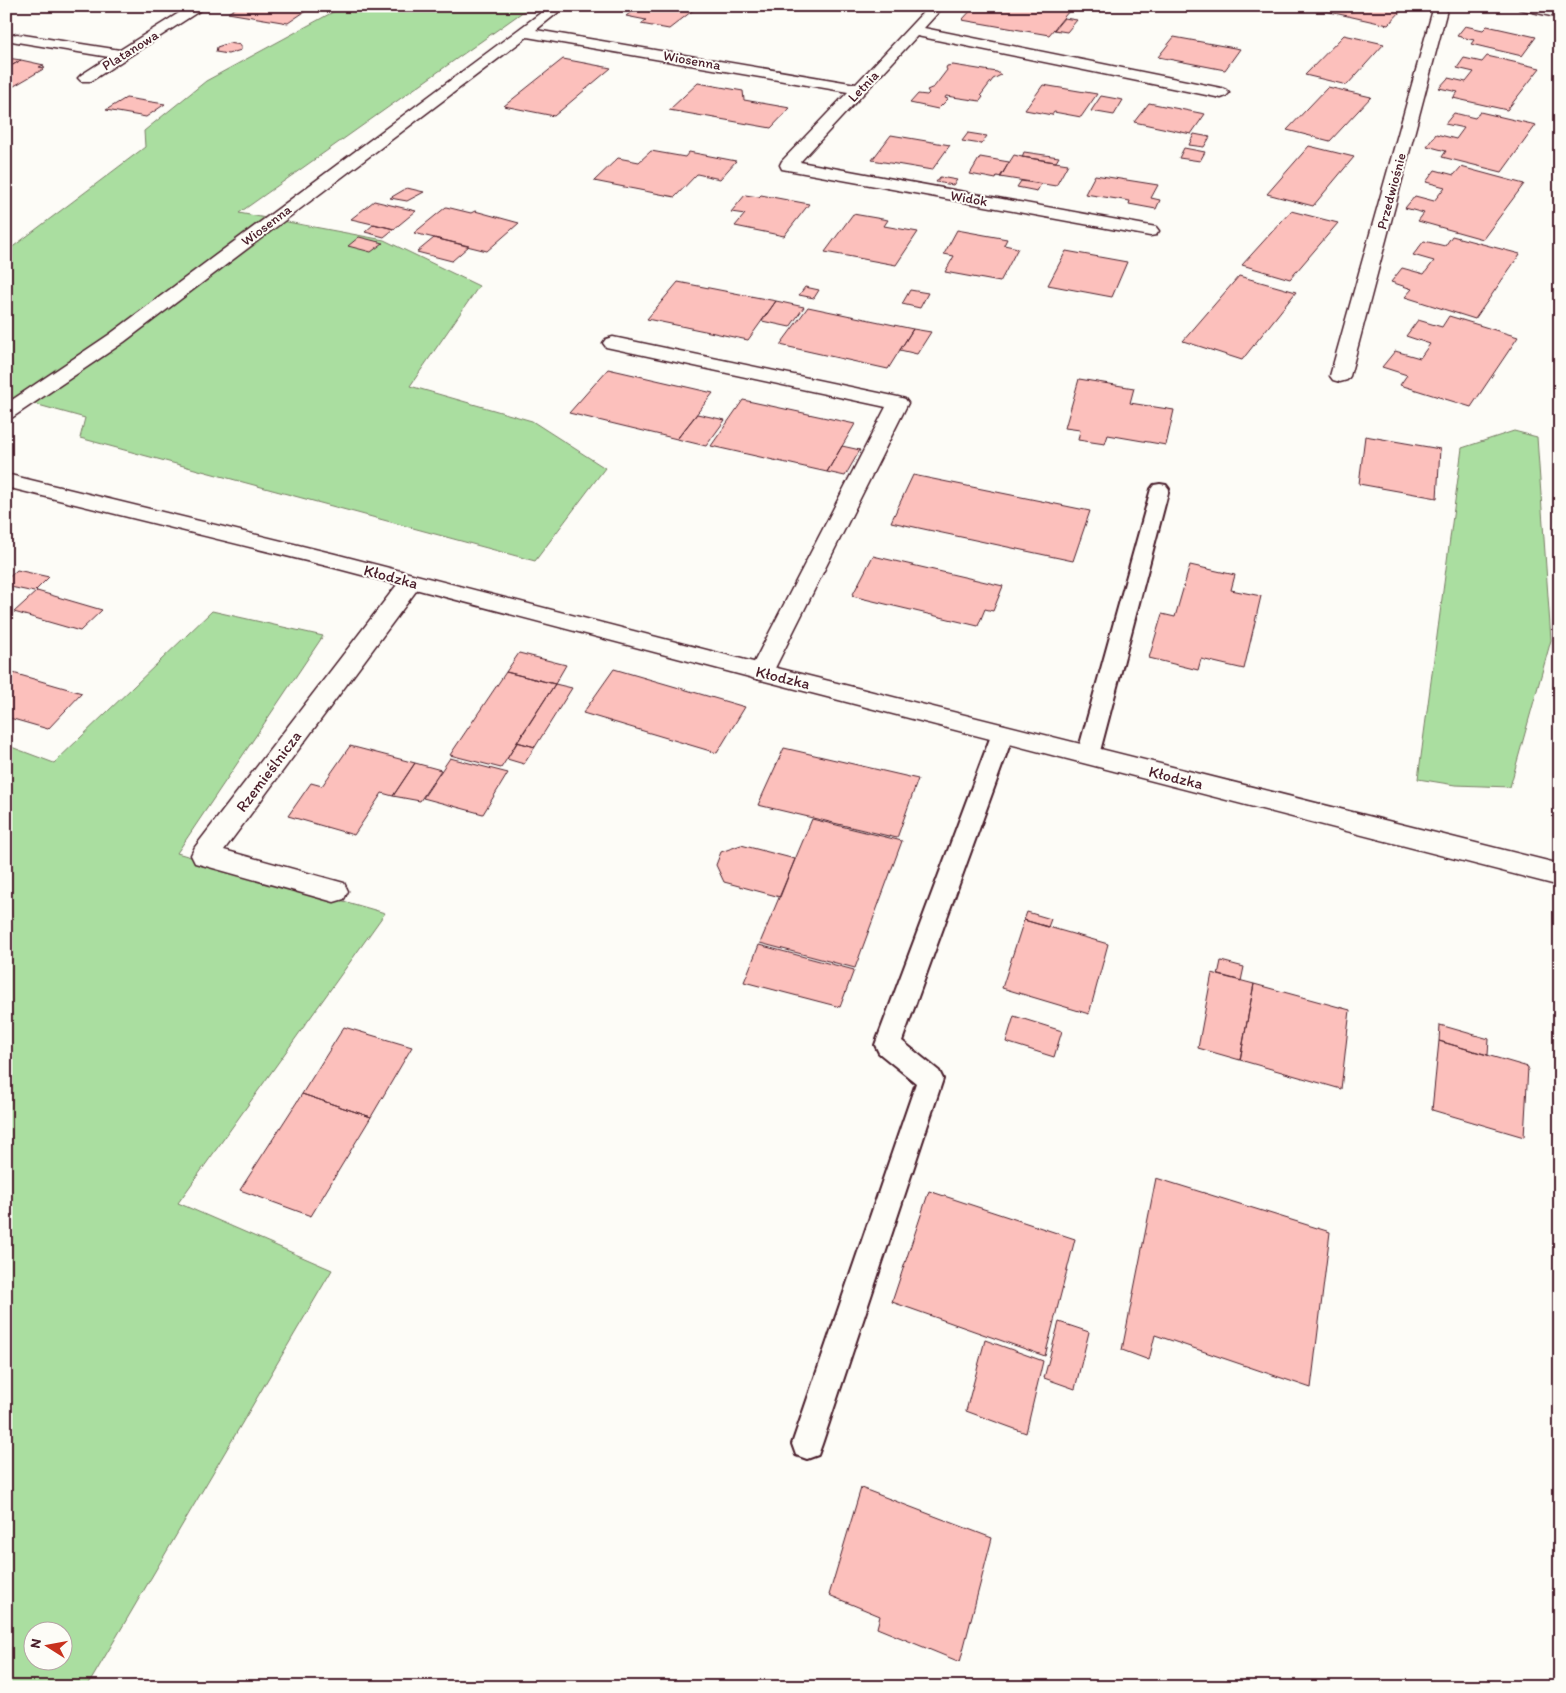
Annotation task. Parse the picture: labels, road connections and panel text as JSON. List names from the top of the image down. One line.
{"streets":{"street":["Platanowa","Wiosenna","Letnia","Przedwiośnie","Widok","Kłodzka","Rzemieślnicza"]},"crossings":[["Wiosenna","Letnia"],["Letnia","Widok"],["Kłodzka","Rzemieślnicza"]],"north":"left"}
